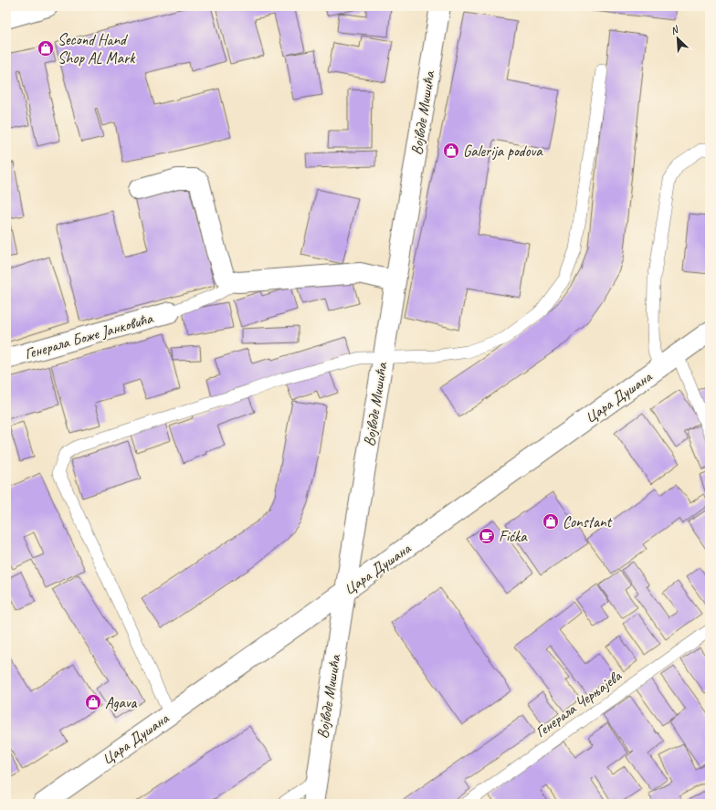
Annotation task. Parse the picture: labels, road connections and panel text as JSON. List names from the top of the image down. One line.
{"streets":{"street":["Војводе Мишића","Генерала Боже Јанковића","Цара Душана"],"lane":["Генерала Черњајева"]},"crossings":[["Војводе Мишића","Цара Душана"]],"places":{"shop":["Second Hand Shop AL Mark","Galerija podova","Constant","Agava"],"cafe":["Fićka"]},"north":"top left"}
